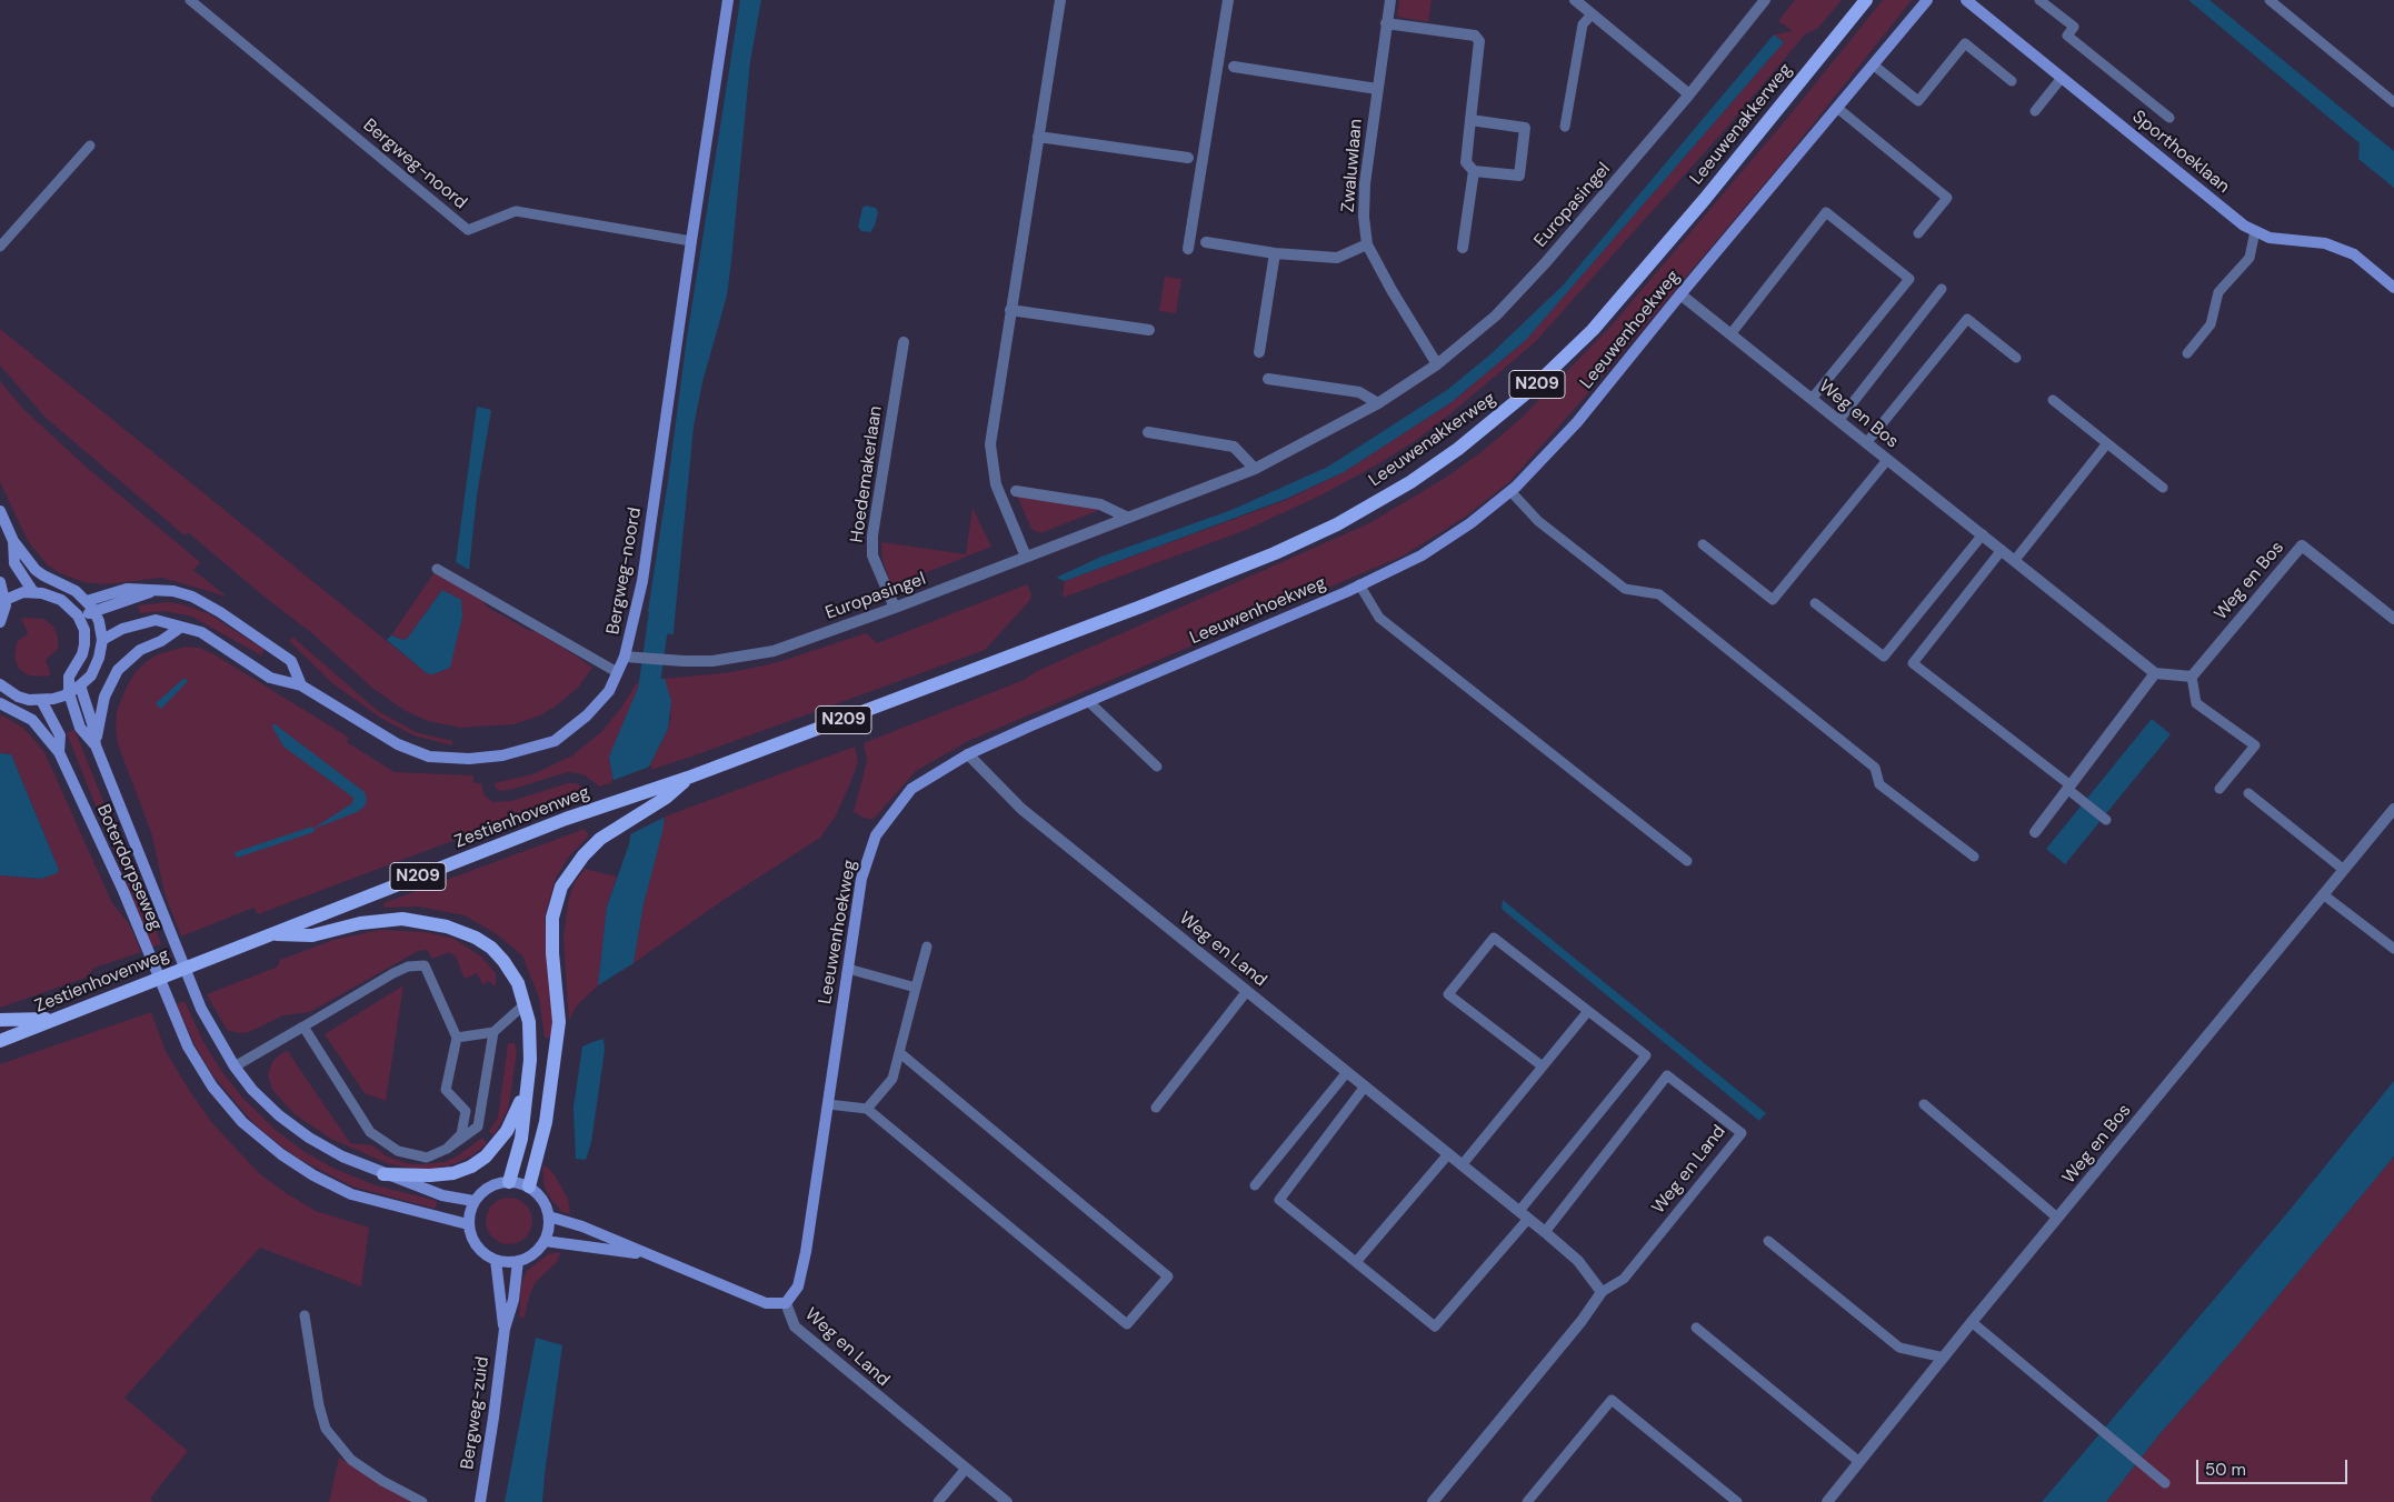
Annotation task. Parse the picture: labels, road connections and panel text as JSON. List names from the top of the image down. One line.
{"streets":{"main road":["Leeuwenakkerweg","N209","Zestienhovenweg"],"street":["Sporthoeklaan","Bergweg-noord","Zwaluwlaan","Europasingel","Leeuwenhoekweg","Weg en Bos","Hoedemakerlaan","Boterdorpseweg","Weg en Land","Bergweg-zuid"]},"crossings":[["Leeuwenakkerweg","Zestienhovenweg"],["Bergweg-noord","Europasingel"],["Zwaluwlaan","Europasingel"],["Europasingel","Hoedemakerlaan"],["Leeuwenhoekweg","Weg en Bos"],["Leeuwenhoekweg","Weg en Land"],["N209","Zestienhovenweg"],["N209","Boterdorpseweg"],["N209","Weg en Land"],["N209","Bergweg-zuid"],["Boterdorpseweg","Weg en Land"],["Boterdorpseweg","Bergweg-zuid"],["Weg en Land","Bergweg-zuid"]],"scale_bar":"50 m"}
